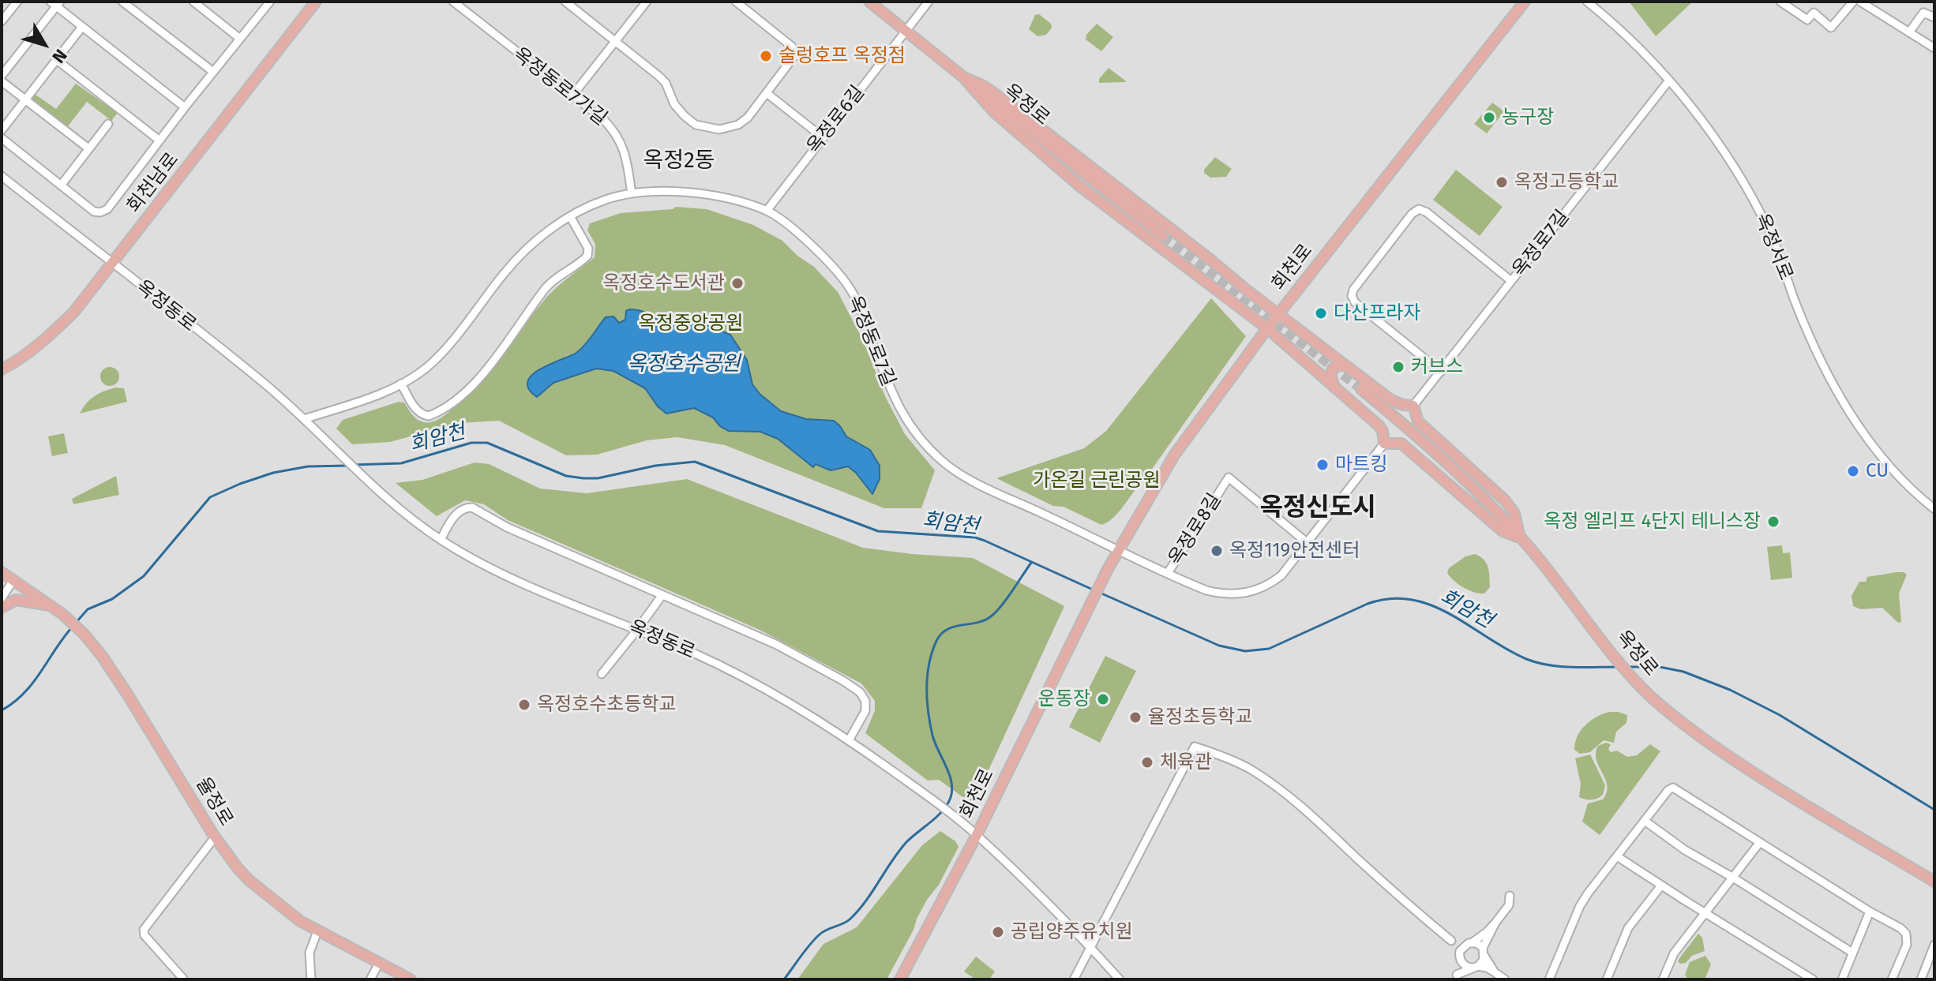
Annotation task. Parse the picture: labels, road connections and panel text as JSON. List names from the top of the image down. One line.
{"streets":{"main road":["옥정로","회천남로","회천로","율정로"],"street":["옥정동로7가길","옥정로6길","옥정로7길","옥정서로","옥정동로","옥정동로7길","옥정로8길"]},"crossings":[["옥정동로7가길","옥정동로7길"],["옥정로","옥정로6길"],["옥정로6길","옥정동로7길"],["회천남로","옥정동로"],["옥정로7길","옥정서로"],["회천로","옥정동로"],["회천로","옥정동로7길"],["회천로","옥정로8길"],["옥정동로","옥정동로7길"],["옥정동로7길","옥정로8길"]],"districts":["옥정2동","옥정신도시"],"water":["옥정호수공원","회암천"],"parks":["옥정중앙공원","가온길 근린공원"],"places":["술렁호프 옥정점","농구장","옥정고등학교","옥정호수도서관","다산프라자","커브스","마트킹","CU","옥정 엘리프 4단지 테니스장","옥정119안전센터","운동장","옥정호수초등학교","율정초등학교","체육관","공립양주유치원"],"north":"bottom right"}
